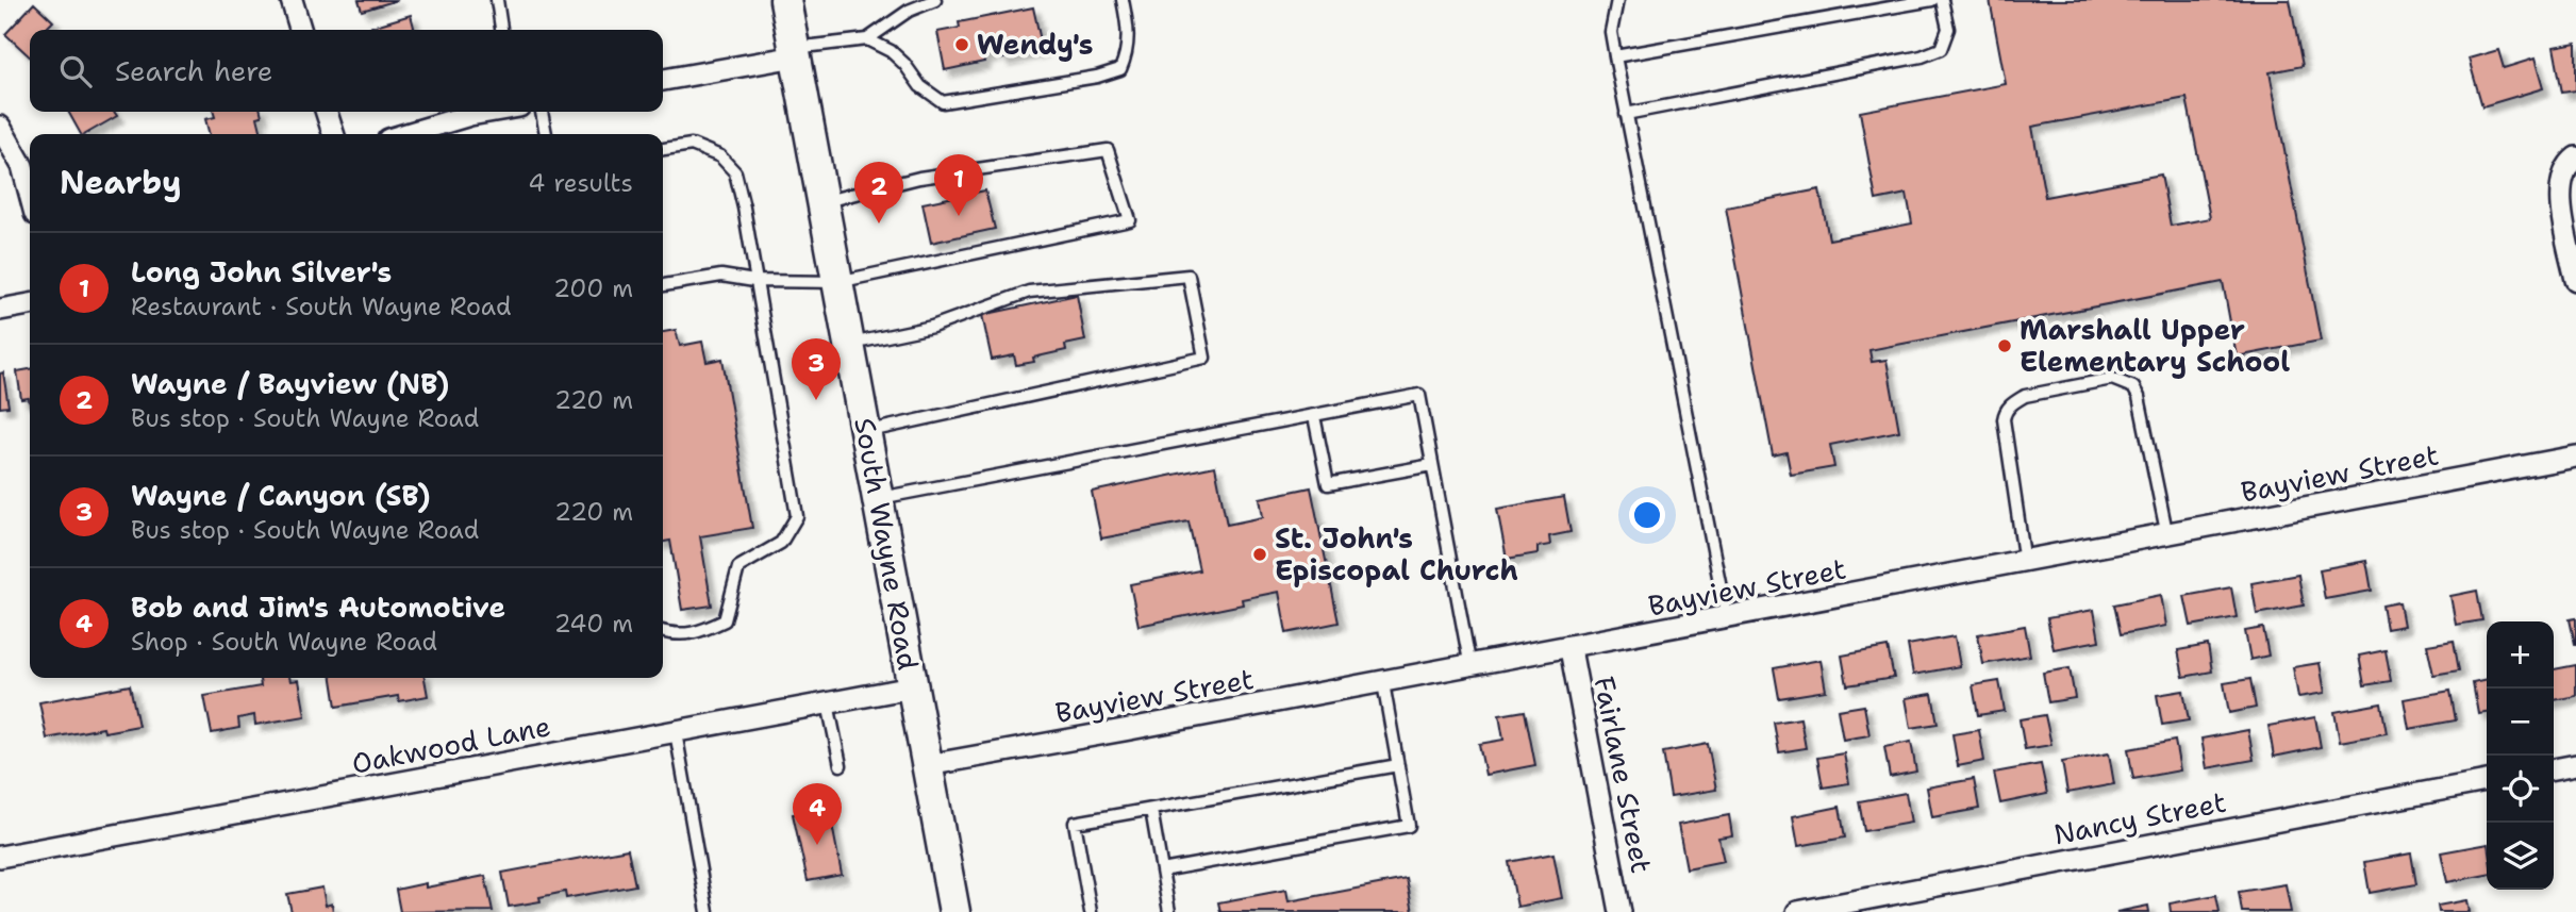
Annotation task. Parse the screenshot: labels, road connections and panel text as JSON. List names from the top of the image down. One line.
{"streets":{"main road":["South Wayne Road"],"street":["Bayview Street","Oakwood Lane","Fairlane Street","Nancy Street"]},"crossings":[["Bayview Street","South Wayne Road"],["Bayview Street","Fairlane Street"],["South Wayne Road","Oakwood Lane"]],"places":["Wendy's","Marshall Upper Elementary School","St. John's Episcopal Church"],"page":{"search":"Search here","heading":["Nearby","4 results"],"pins":["1","2","3","4"],"list":[{"mark":"1","name":"Long John Silver's","note":"Restaurant · South Wayne Road","value":"200 m"},{"mark":"2","name":"Wayne / Bayview (NB)","note":"Bus stop · South Wayne Road","value":"220 m"},{"mark":"3","name":"Wayne / Canyon (SB)","note":"Bus stop · South Wayne Road","value":"220 m"},{"mark":"4","name":"Bob and Jim's Automotive","note":"Shop · South Wayne Road","value":"240 m"}],"map_buttons":["+","−"]}}
